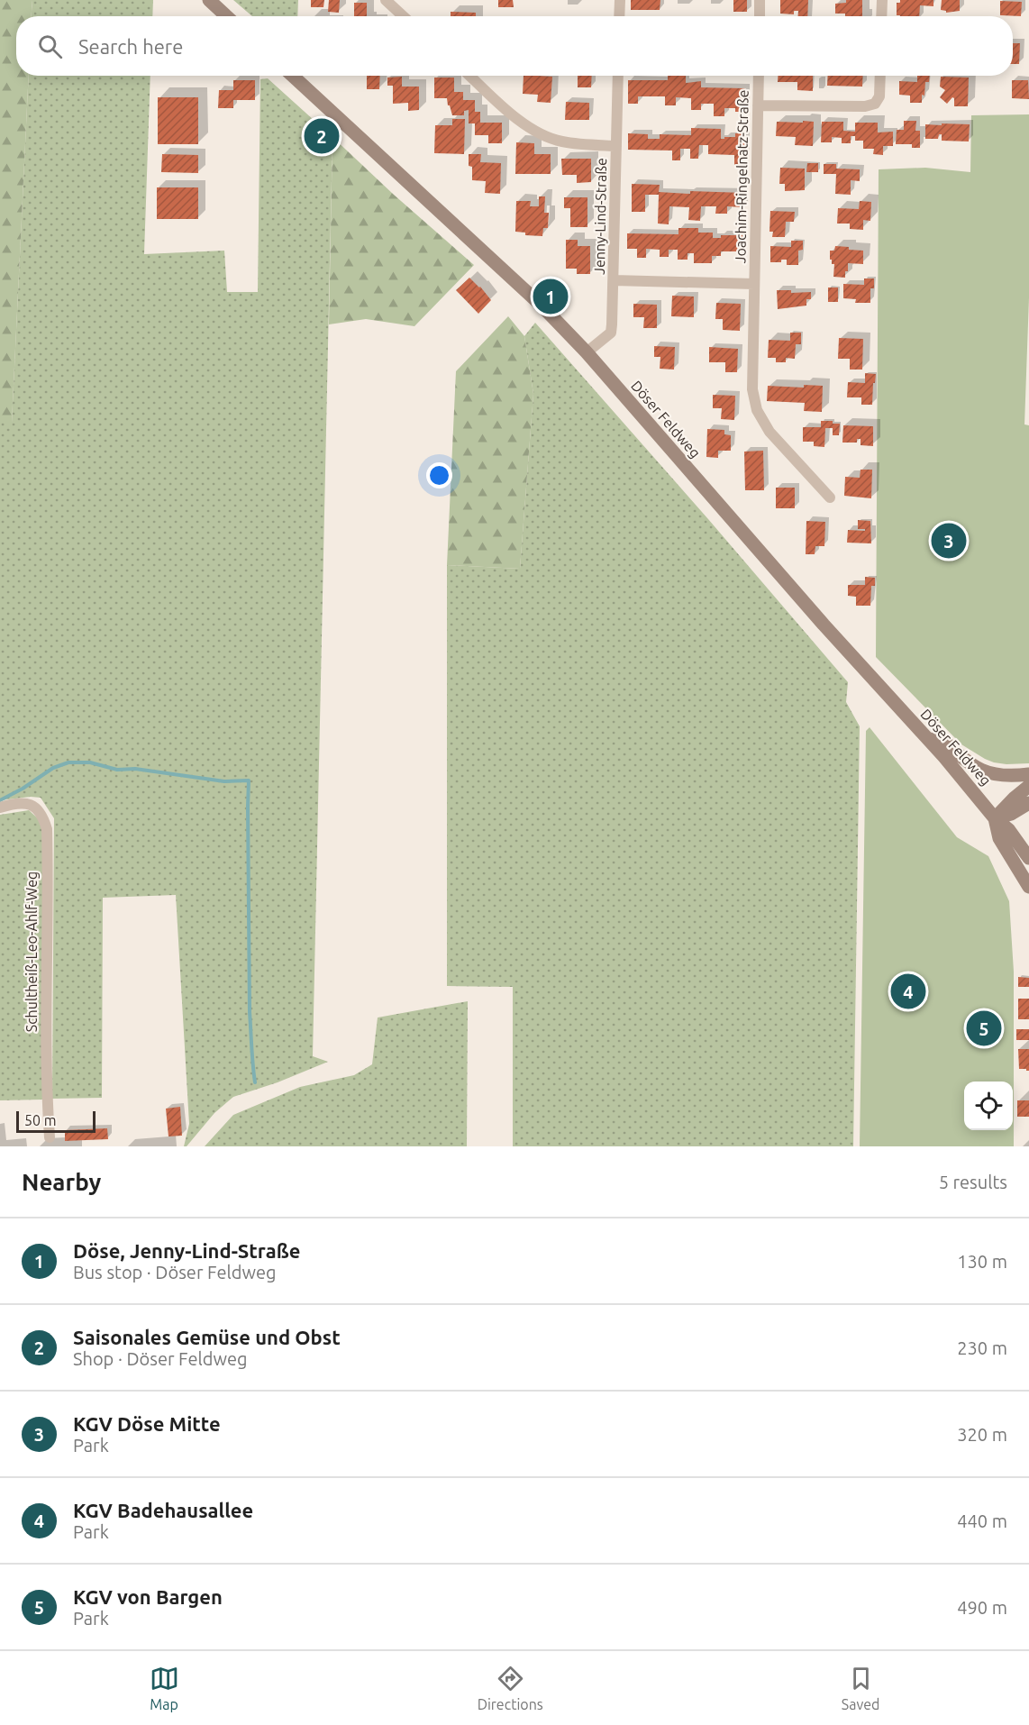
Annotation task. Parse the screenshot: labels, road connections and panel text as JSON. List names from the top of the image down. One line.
{"streets":{"street":["Joachim-Ringelnatz-Straße","Jenny-Lind-Straße","Döser Feldweg","Schultheiß-Leo-Ahlf-Weg"]},"crossings":[["Joachim-Ringelnatz-Straße","Jenny-Lind-Straße"],["Jenny-Lind-Straße","Döser Feldweg"]],"scale_bar":"50 m","page":{"search":"Search here","pins":["2","1","3","4","5"],"scale":"50 m","heading":["Nearby","5 results"],"list":[{"mark":"1","name":"Döse, Jenny-Lind-Straße","note":"Bus stop · Döser Feldweg","value":"130 m"},{"mark":"2","name":"Saisonales Gemüse und Obst","note":"Shop · Döser Feldweg","value":"230 m"},{"mark":"3","name":"KGV Döse Mitte","note":"Park","value":"320 m"},{"mark":"4","name":"KGV Badehausallee","note":"Park","value":"440 m"},{"mark":"5","name":"KGV von Bargen","note":"Park","value":"490 m"}],"nav":["Map","Directions","Saved"]}}
